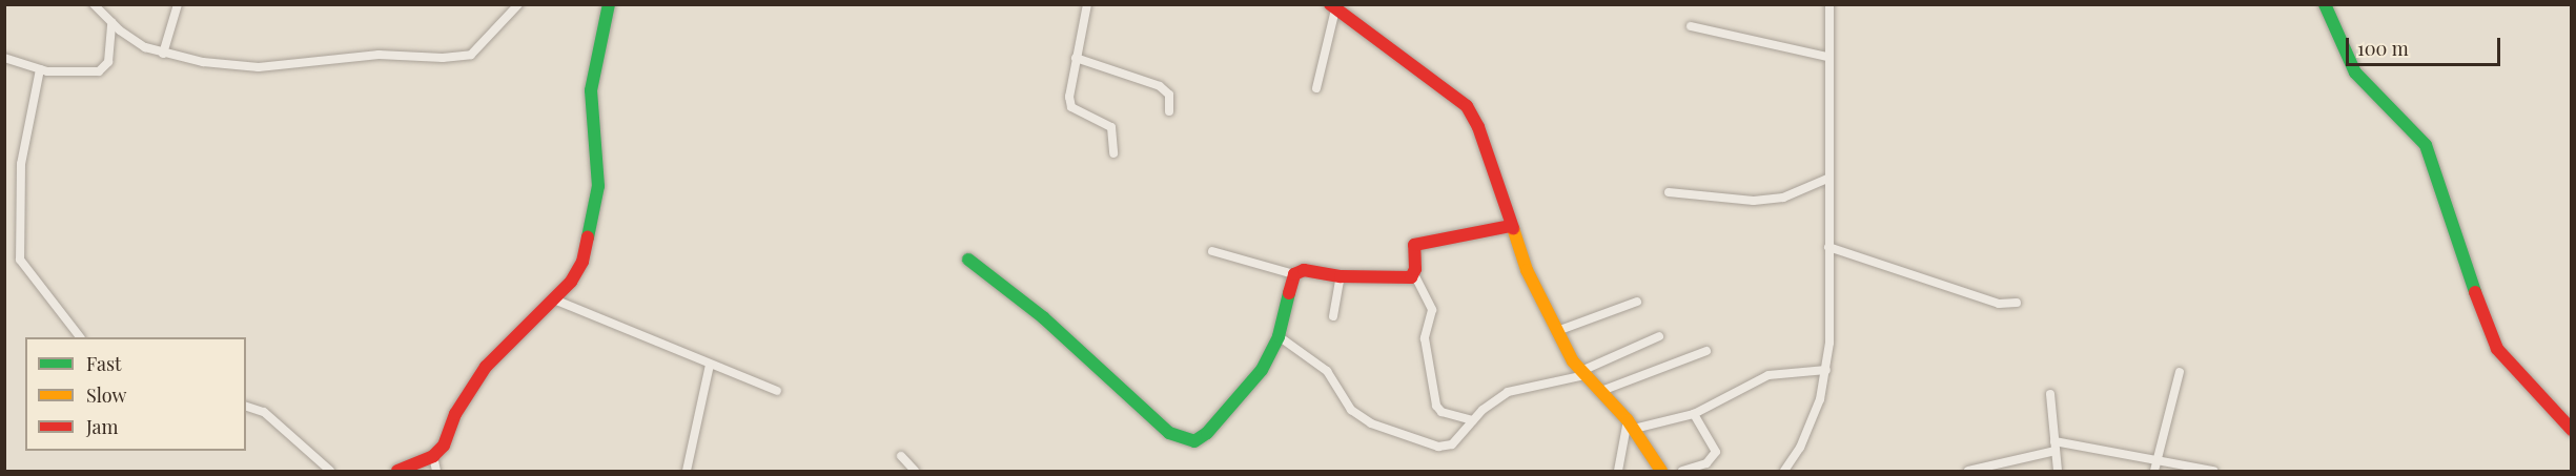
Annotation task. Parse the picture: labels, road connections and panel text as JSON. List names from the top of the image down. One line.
{"legend":["Fast","Slow","Jam"],"scale_bar":"100 m"}
